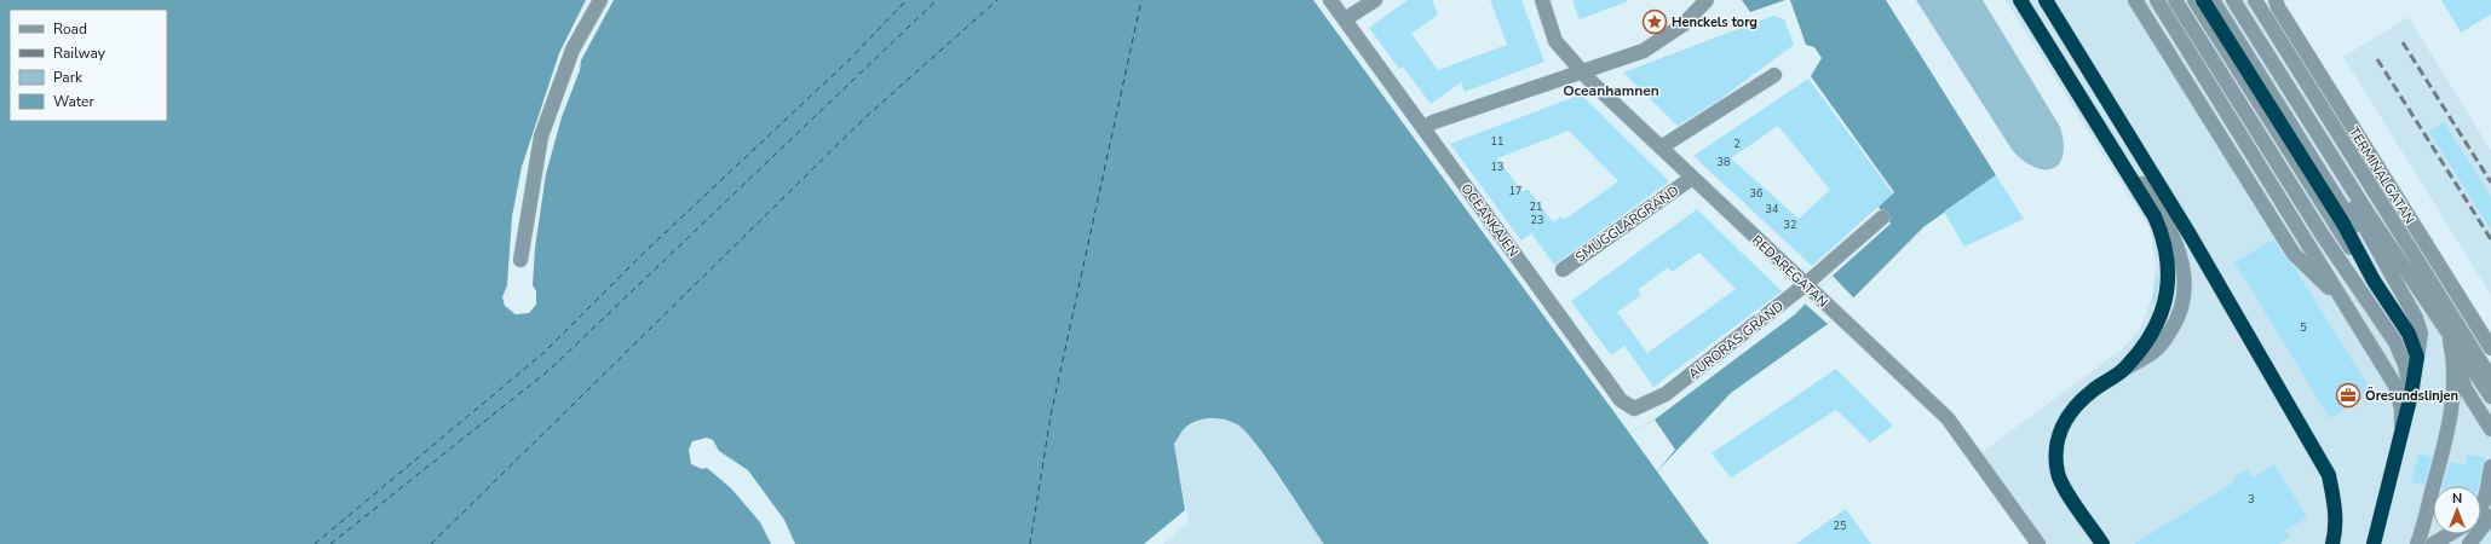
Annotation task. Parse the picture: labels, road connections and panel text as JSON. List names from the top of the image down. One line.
{"streets":{"street":["TERMINALGATAN","OCEANKAJEN","SMUGGLARGRÄND","REDAREGATAN","AURORAS GRÄND"]},"crossings":[["OCEANKAJEN","AURORAS GRÄND"],["SMUGGLARGRÄND","REDAREGATAN"],["REDAREGATAN","AURORAS GRÄND"]],"districts":["Oceanhamnen"],"places":{"place":["Henckels torg"],"office":["Öresundslinjen"]},"house_numbers":["11","2","38","13","17","36","21","34","23","32","5","3","25"],"legend":["Road","Railway","Park","Water"],"north":"top"}
